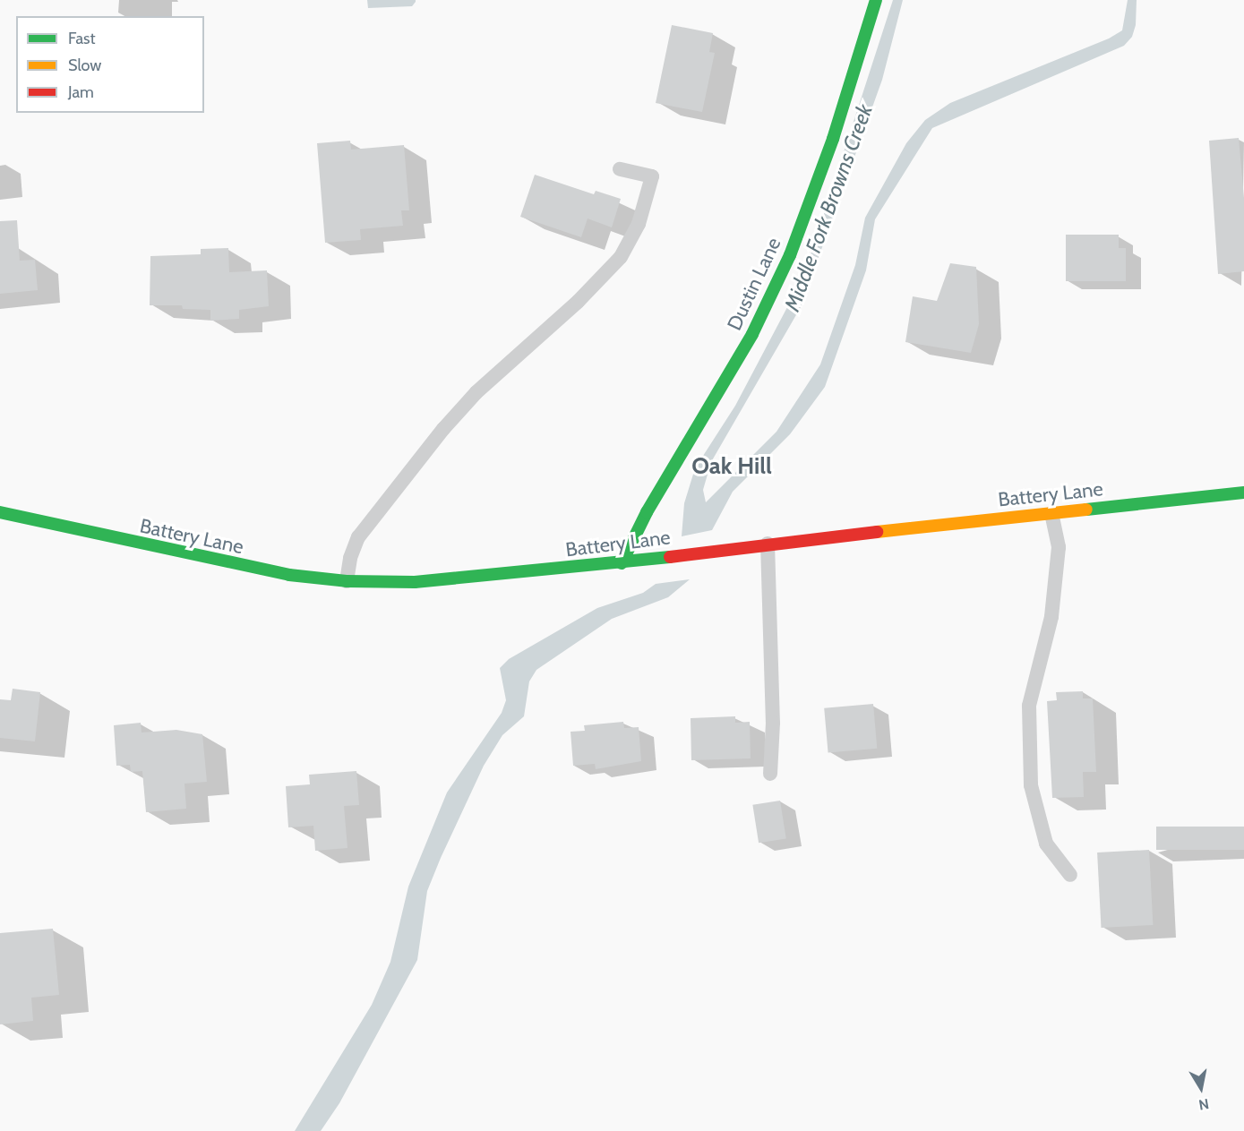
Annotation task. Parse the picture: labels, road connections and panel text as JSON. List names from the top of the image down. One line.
{"streets":{"main road":["Dustin Lane","Battery Lane"]},"crossings":[["Dustin Lane","Battery Lane"]],"districts":["Oak Hill"],"water":["Middle Fork Browns Creek"],"legend":["Fast","Slow","Jam"],"north":"bottom"}
